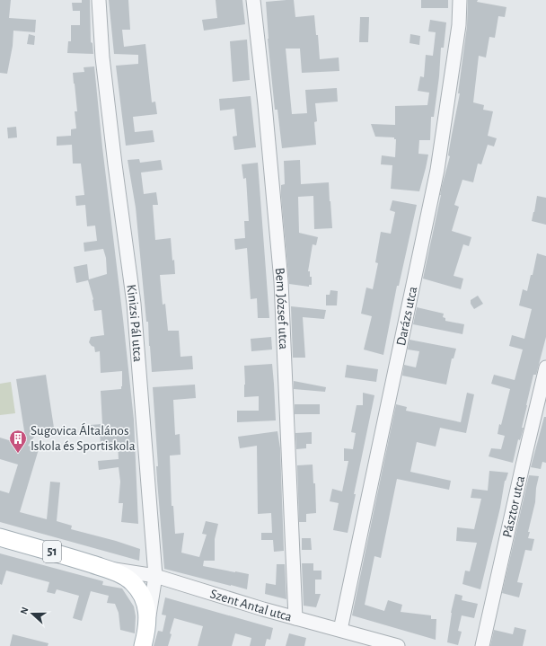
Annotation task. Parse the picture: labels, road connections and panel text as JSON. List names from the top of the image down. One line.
{"streets":{"main road":["Kinizsi Pál utca","51","Szent Antal utca"],"street":["Bem József utca","Darázs utca","Pásztor utca"]},"crossings":[["Bem József utca","Szent Antal utca"],["Darázs utca","Szent Antal utca"],["Kinizsi Pál utca","Szent Antal utca"]],"places":{"building":["Sugovica Általános Iskola és Sportiskola"]},"north":"left"}
